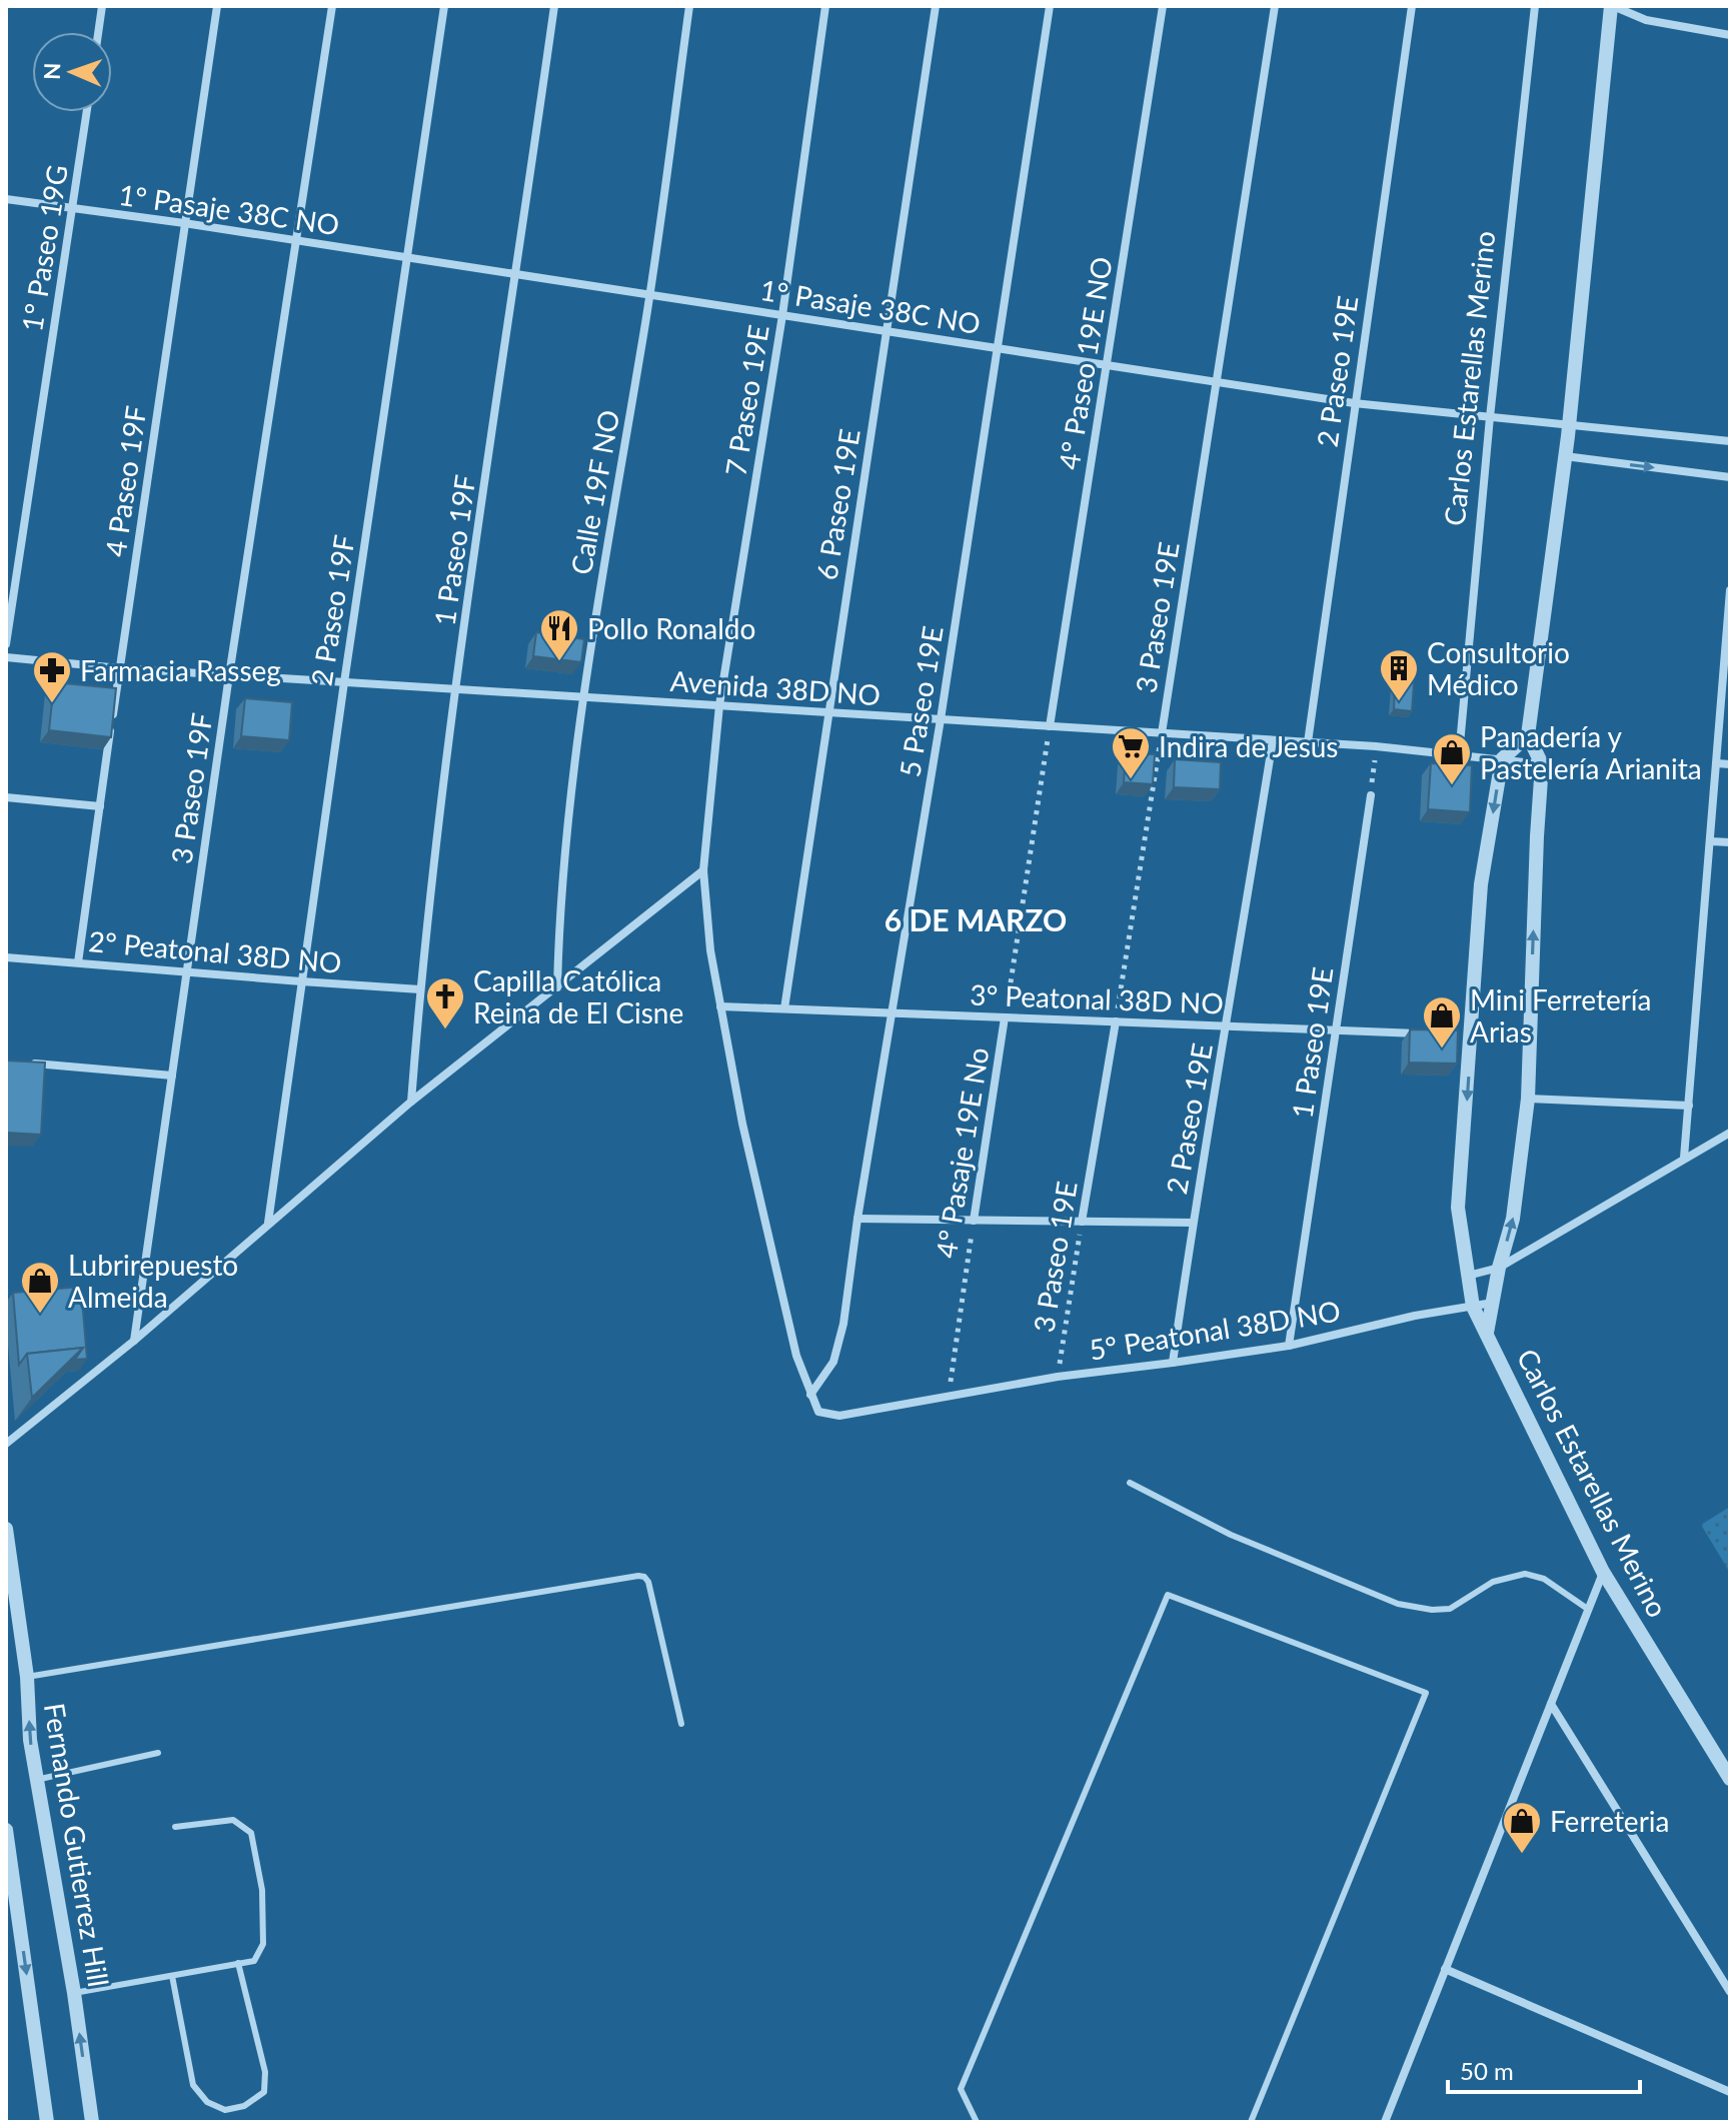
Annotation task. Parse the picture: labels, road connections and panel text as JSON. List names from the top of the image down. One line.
{"streets":{"street":["1° Pasaje 38C NO","1° Paseo 19G","4° Paseo 19E NO","2 Paseo 19E","Carlos Estarellas Merino","7 Paseo 19E","4 Paseo 19F","Calle 19F NO","6 Paseo 19E","1 Paseo 19F","2 Paseo 19F","3 Paseo 19E","Avenida 38D NO","5 Paseo 19E","3 Paseo 19F","2° Peatonal 38D NO","3° Peatonal 38D NO","1 Paseo 19E","4° Pasaje 19E No","5° Peatonal 38D NO","Fernando Gutierrez Hill"]},"crossings":[["1° Pasaje 38C NO","1° Paseo 19G"],["1° Pasaje 38C NO","4° Paseo 19E NO"],["1° Pasaje 38C NO","2 Paseo 19E"],["1° Pasaje 38C NO","Carlos Estarellas Merino"],["1° Pasaje 38C NO","7 Paseo 19E"],["1° Pasaje 38C NO","4 Paseo 19F"],["1° Pasaje 38C NO","Calle 19F NO"],["1° Pasaje 38C NO","6 Paseo 19E"],["1° Pasaje 38C NO","1 Paseo 19F"],["1° Pasaje 38C NO","2 Paseo 19F"],["1° Pasaje 38C NO","3 Paseo 19E"],["1° Pasaje 38C NO","5 Paseo 19E"],["1° Pasaje 38C NO","3 Paseo 19F"],["4° Paseo 19E NO","Avenida 38D NO"],["4° Paseo 19E NO","4° Pasaje 19E No"],["2 Paseo 19E","Avenida 38D NO"],["2 Paseo 19E","3° Peatonal 38D NO"],["2 Paseo 19E","5° Peatonal 38D NO"],["Carlos Estarellas Merino","Avenida 38D NO"],["Carlos Estarellas Merino","5° Peatonal 38D NO"],["7 Paseo 19E","Avenida 38D NO"],["7 Paseo 19E","5 Paseo 19E"],["7 Paseo 19E","3° Peatonal 38D NO"],["7 Paseo 19E","5° Peatonal 38D NO"],["4 Paseo 19F","Avenida 38D NO"],["4 Paseo 19F","2° Peatonal 38D NO"],["Calle 19F NO","Avenida 38D NO"],["6 Paseo 19E","Avenida 38D NO"],["6 Paseo 19E","3° Peatonal 38D NO"],["1 Paseo 19F","Avenida 38D NO"],["1 Paseo 19F","2° Peatonal 38D NO"],["2 Paseo 19F","Avenida 38D NO"],["2 Paseo 19F","2° Peatonal 38D NO"],["3 Paseo 19E","Avenida 38D NO"],["3 Paseo 19E","3° Peatonal 38D NO"],["3 Paseo 19E","5° Peatonal 38D NO"],["Avenida 38D NO","5 Paseo 19E"],["Avenida 38D NO","3 Paseo 19F"],["Avenida 38D NO","4° Pasaje 19E No"],["5 Paseo 19E","3° Peatonal 38D NO"],["5 Paseo 19E","5° Peatonal 38D NO"],["3 Paseo 19F","2° Peatonal 38D NO"],["3° Peatonal 38D NO","1 Paseo 19E"],["3° Peatonal 38D NO","4° Pasaje 19E No"],["1 Paseo 19E","5° Peatonal 38D NO"],["4° Pasaje 19E No","5° Peatonal 38D NO"]],"districts":["6 DE MARZO"],"places":{"restaurant":["Pollo Ronaldo"],"building":["Consultorio Médico"],"pharmacy":["Farmacia Rasseg"],"supermarket":["Indira de Jesus"],"shop":["Panadería y Pastelería Arianita","Mini Ferretería Arias","Lubrirepuesto Almeida","Ferreteria"],"church":["Capilla Católica Reina de El Cisne"]},"scale_bar":"50 m","north":"left"}
